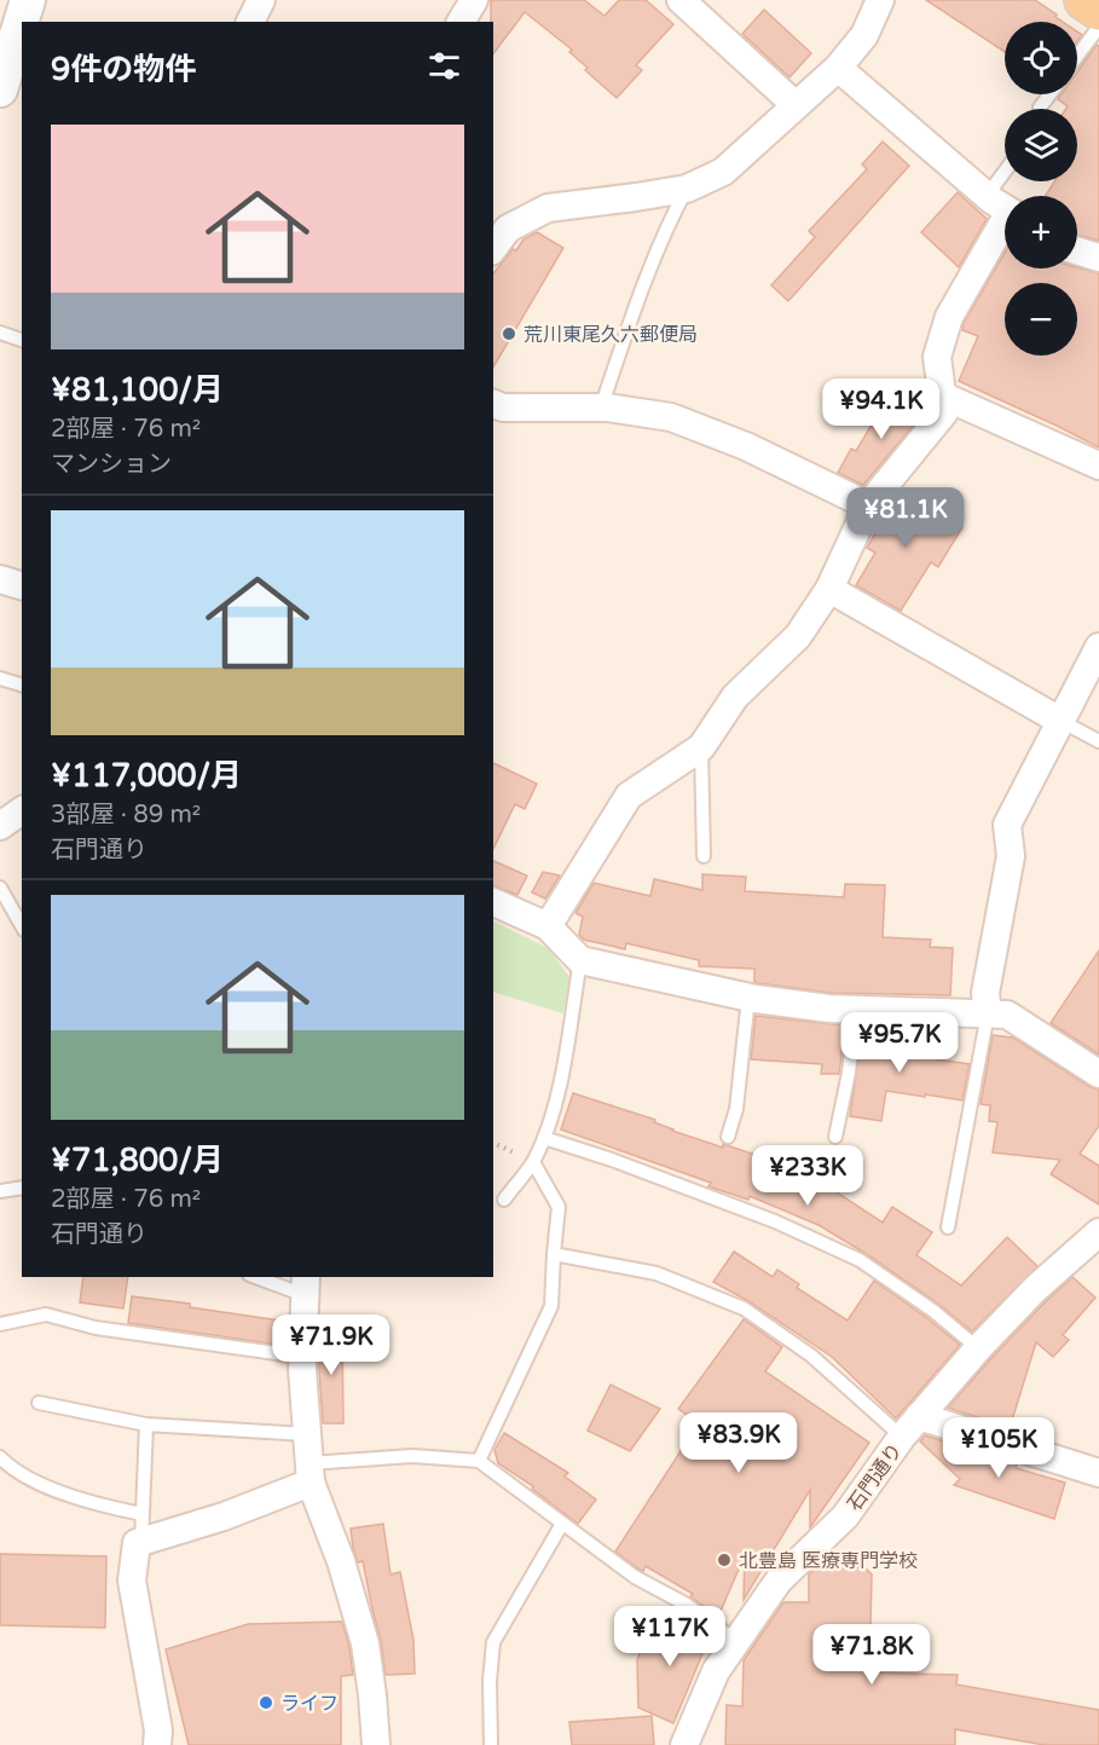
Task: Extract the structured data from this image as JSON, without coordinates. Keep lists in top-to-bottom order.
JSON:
{
  "streets": {
    "street": ["石門通り"]
  },
  "places": ["荒川東尾久六郵便局", "北豊島 医療専門学校", "ライフ"],
  "page": {
    "map_buttons": ["+", "−"],
    "heading": "9件の物件",
    "list": [
      {
        "name": "¥81,100/月",
        "note": "2部屋 · 76 m² · マンション"
      },
      {
        "name": "¥117,000/月",
        "note": "3部屋 · 89 m² · 石門通り"
      },
      {
        "name": "¥71,800/月",
        "note": "2部屋 · 76 m² · 石門通り"
      }
    ],
    "price": [
      "¥94.1K",
      "¥81.1K",
      "¥95.7K",
      "¥233K",
      "¥71.9K",
      "¥83.9K",
      "¥105K",
      "¥117K",
      "¥71.8K"
    ]
  }
}
